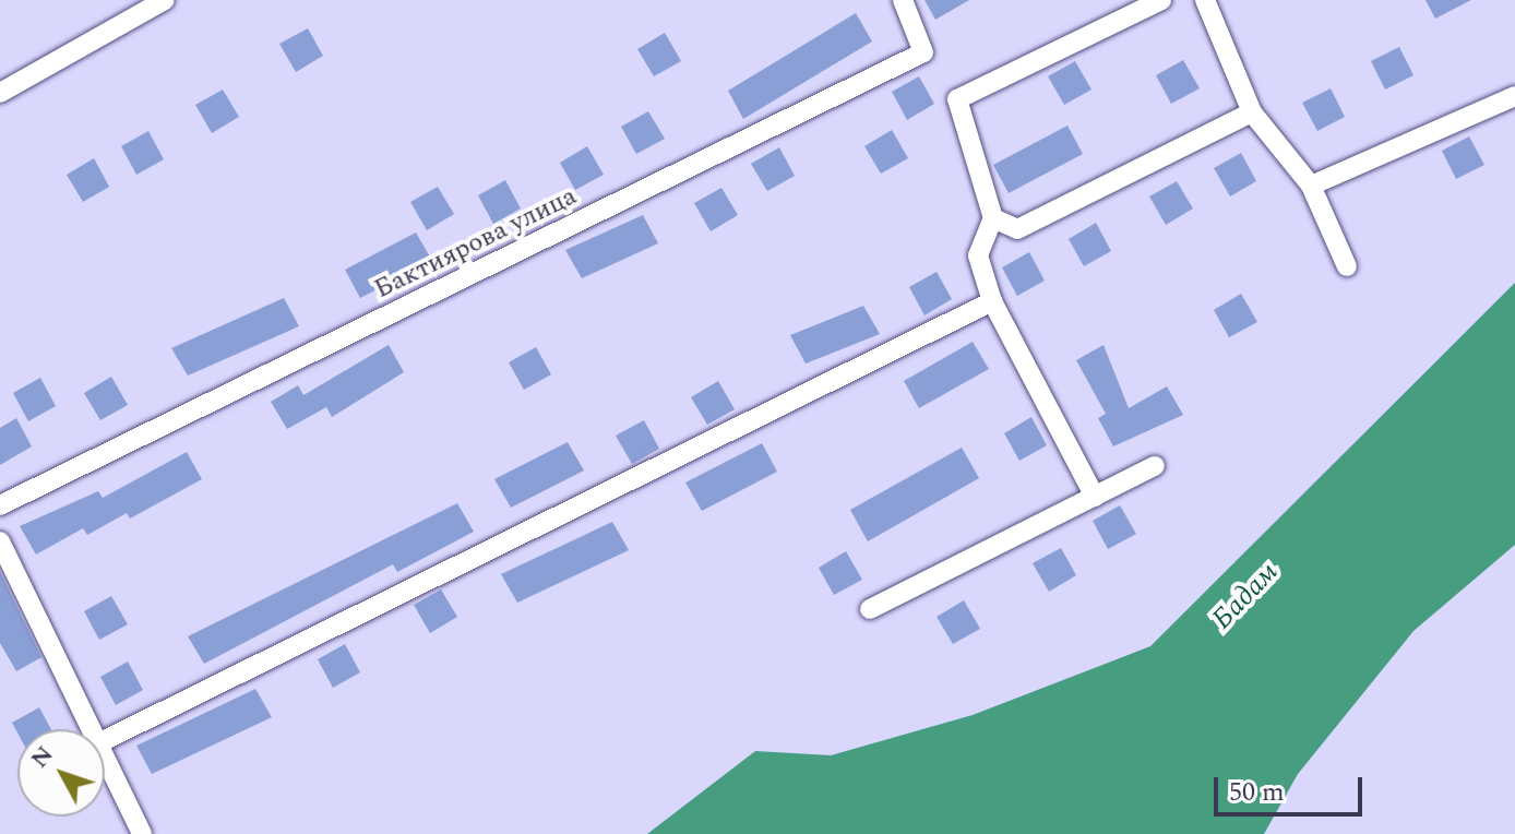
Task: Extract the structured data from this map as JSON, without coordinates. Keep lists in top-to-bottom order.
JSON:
{
  "streets": {
    "street": ["Бактиярова улица"]
  },
  "water": ["Бадам"],
  "scale_bar": "50 m",
  "north": "top left"
}
